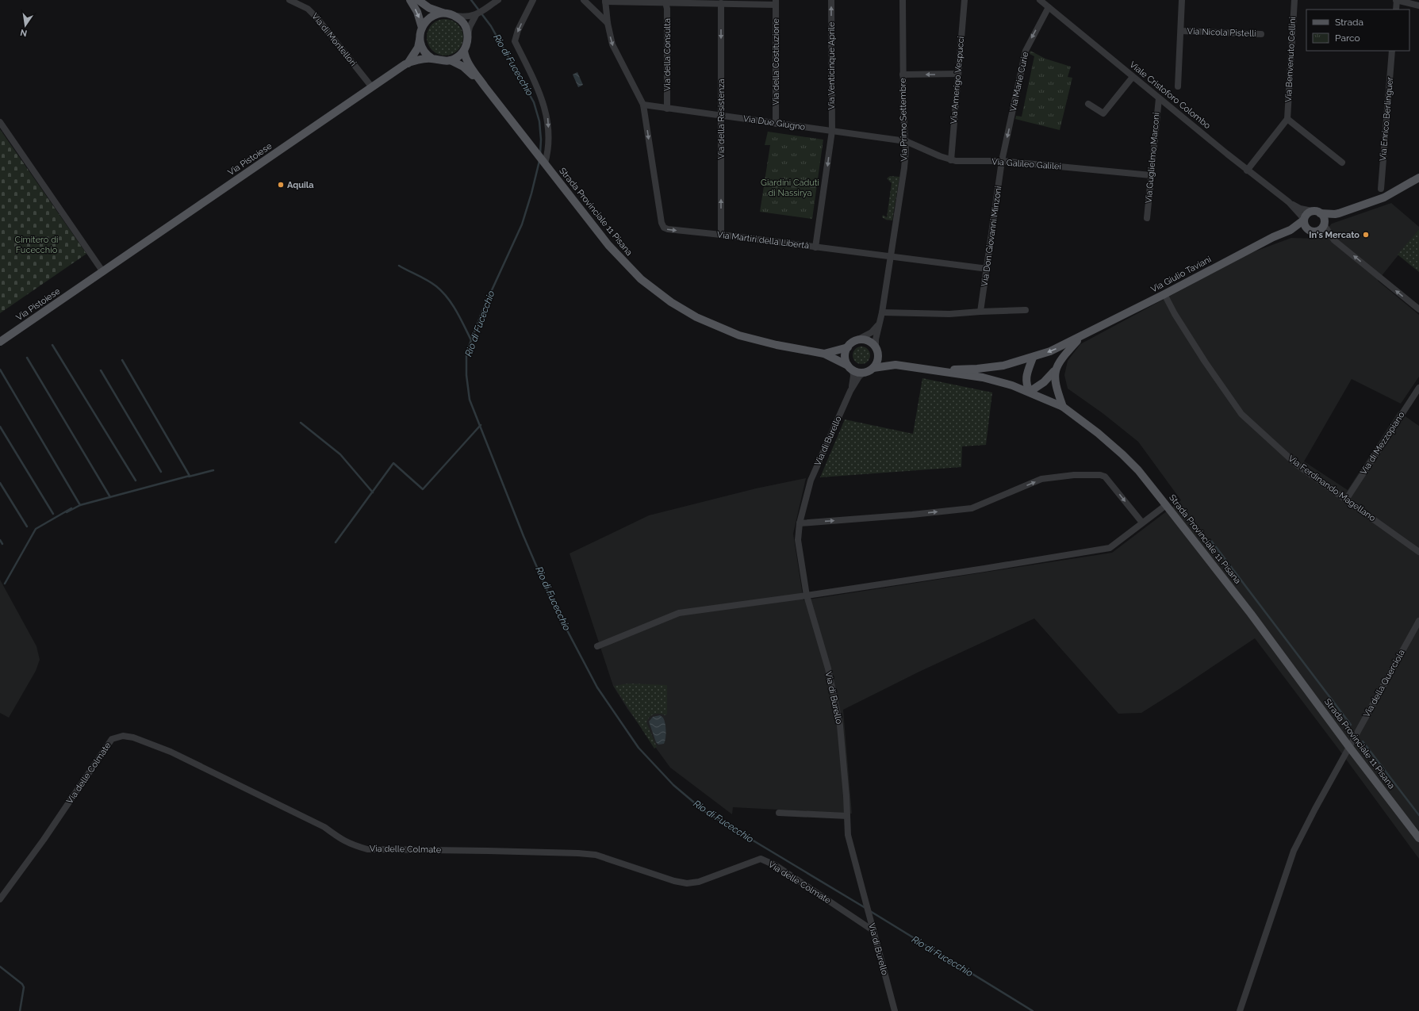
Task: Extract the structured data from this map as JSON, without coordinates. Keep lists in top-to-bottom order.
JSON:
{
  "streets": {
    "main road": [
      "Viale Cristoforo Colombo",
      "Via Pistoiese",
      "Strada Provinciale 11 Pisana",
      "Via Giulio Taviani"
    ],
    "street": [
      "Via Nicola Pistelli",
      "Via di Montellori",
      "Via della Consulta",
      "Via Benvenuto Cellini",
      "Via della Costituzione",
      "Via Venticinque Aprile",
      "Via Amerigo Vespucci",
      "Via Marie Curie",
      "Via della Resistenza",
      "Via Enrico Berlinguer",
      "Via Primo Settembre",
      "Via Due Giugno",
      "Via Guglielmo Marconi",
      "Via Galileo Galilei",
      "Via Don Giovanni Minzoni",
      "Via Martiri della Libertà",
      "Via di Burello",
      "Via di Mezzopiano",
      "Via Ferdinando Magellano",
      "Via della Querciola",
      "Via delle Colmate"
    ]
  },
  "crossings": [
    ["Via di Montellori", "Via Pistoiese"],
    ["Via della Consulta", "Via Due Giugno"],
    ["Via della Costituzione", "Via Due Giugno"],
    ["Via Venticinque Aprile", "Via Due Giugno"],
    ["Via Venticinque Aprile", "Via Martiri della Libertà"],
    ["Via Amerigo Vespucci", "Via Galileo Galilei"],
    ["Via Marie Curie", "Viale Cristoforo Colombo"],
    ["Via Marie Curie", "Via Galileo Galilei"],
    ["Via Marie Curie", "Via Don Giovanni Minzoni"],
    ["Viale Cristoforo Colombo", "Via Guglielmo Marconi"],
    ["Viale Cristoforo Colombo", "Via Giulio Taviani"],
    ["Via della Resistenza", "Via Due Giugno"],
    ["Via della Resistenza", "Via Martiri della Libertà"],
    ["Via Primo Settembre", "Via Due Giugno"],
    ["Via Primo Settembre", "Via Galileo Galilei"],
    ["Via Primo Settembre", "Via Martiri della Libertà"],
    ["Via Due Giugno", "Via Galileo Galilei"],
    ["Via Due Giugno", "Via Martiri della Libertà"],
    ["Via Guglielmo Marconi", "Via Galileo Galilei"],
    ["Via Pistoiese", "Strada Provinciale 11 Pisana"],
    ["Via Galileo Galilei", "Via Don Giovanni Minzoni"],
    ["Strada Provinciale 11 Pisana", "Via Giulio Taviani"],
    ["Strada Provinciale 11 Pisana", "Via di Burello"],
    ["Strada Provinciale 11 Pisana", "Via della Querciola"],
    ["Via Don Giovanni Minzoni", "Via Martiri della Libertà"],
    ["Via Giulio Taviani", "Via Ferdinando Magellano"],
    ["Via di Burello", "Via delle Colmate"],
    ["Via di Mezzopiano", "Via Ferdinando Magellano"]
  ],
  "one_way": ["Via Marie Curie"],
  "water": ["Rio di Fucecchio"],
  "parks": ["Giardini Caduti di Nassirya", "Cimitero di Fucecchio"],
  "places": ["Aquila", "In's Mercato"],
  "legend": ["Strada", "Parco"],
  "north": "bottom"
}
